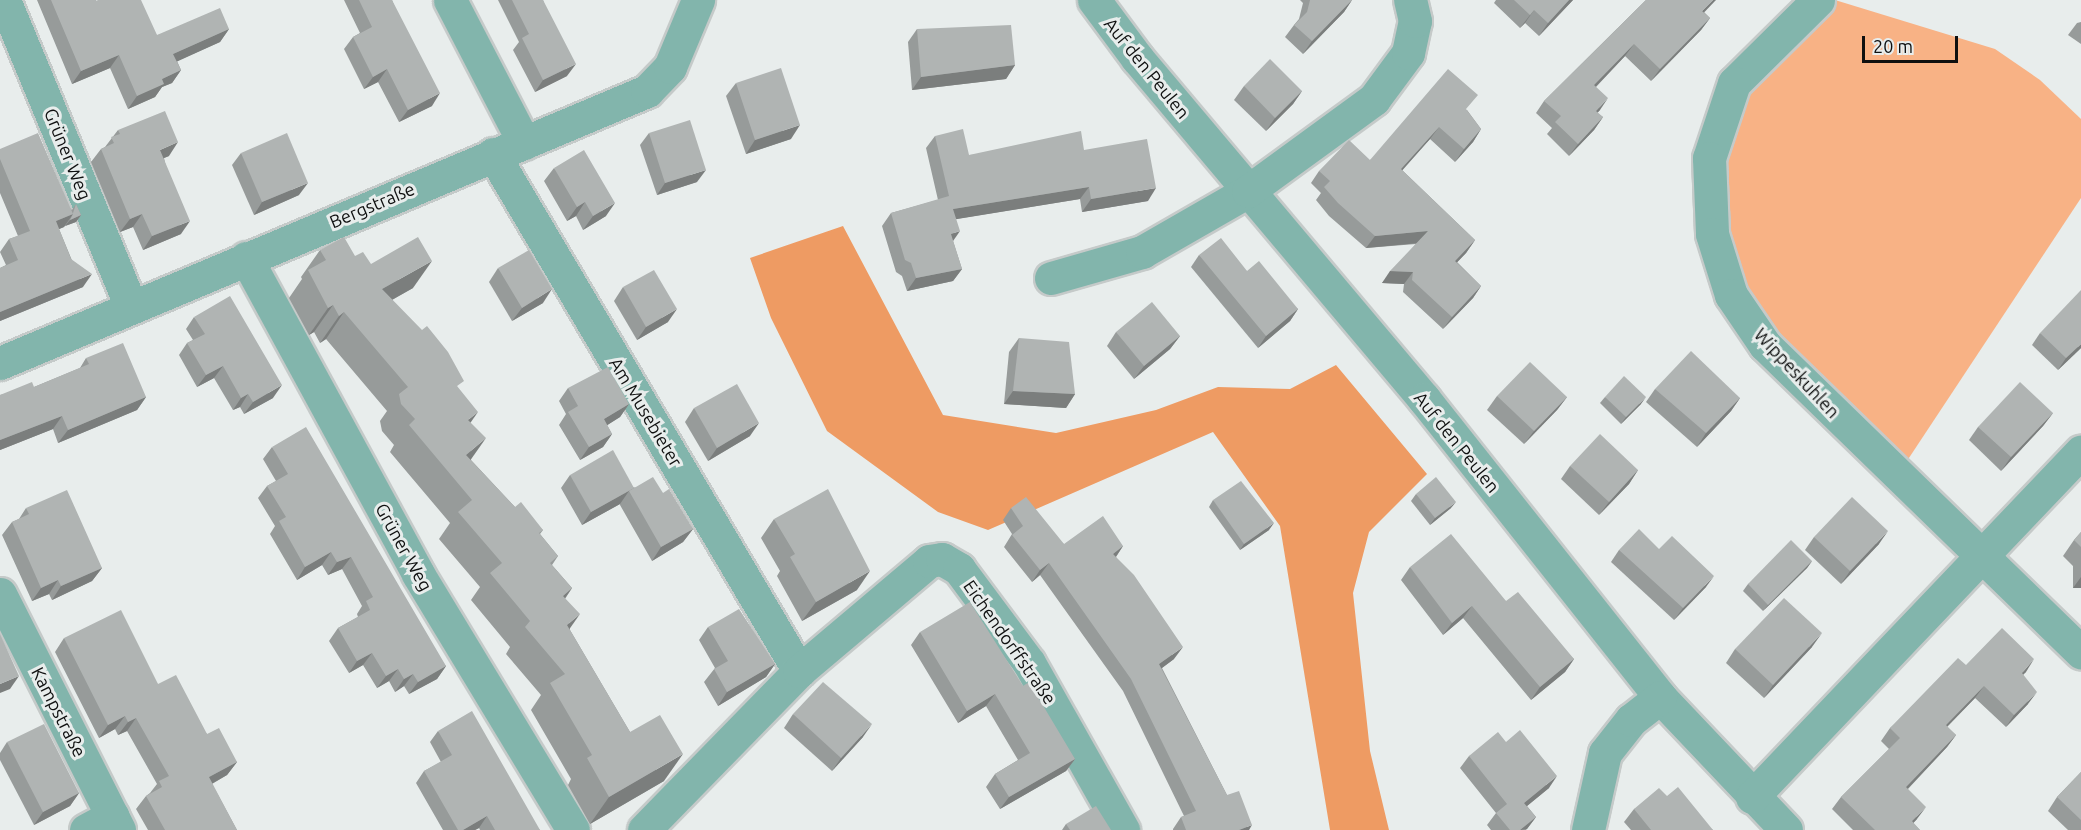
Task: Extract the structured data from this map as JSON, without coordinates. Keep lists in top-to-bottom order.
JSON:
{
  "streets": {
    "street": [
      "Auf den Peulen",
      "Grüner Weg",
      "Bergstraße",
      "Wippeskuhlen",
      "Am Musebieter",
      "Eichendorffstraße",
      "Kampstraße"
    ]
  },
  "crossings": [
    ["Grüner Weg", "Bergstraße"],
    ["Bergstraße", "Am Musebieter"],
    ["Am Musebieter", "Eichendorffstraße"]
  ],
  "scale_bar": "20 m"
}
